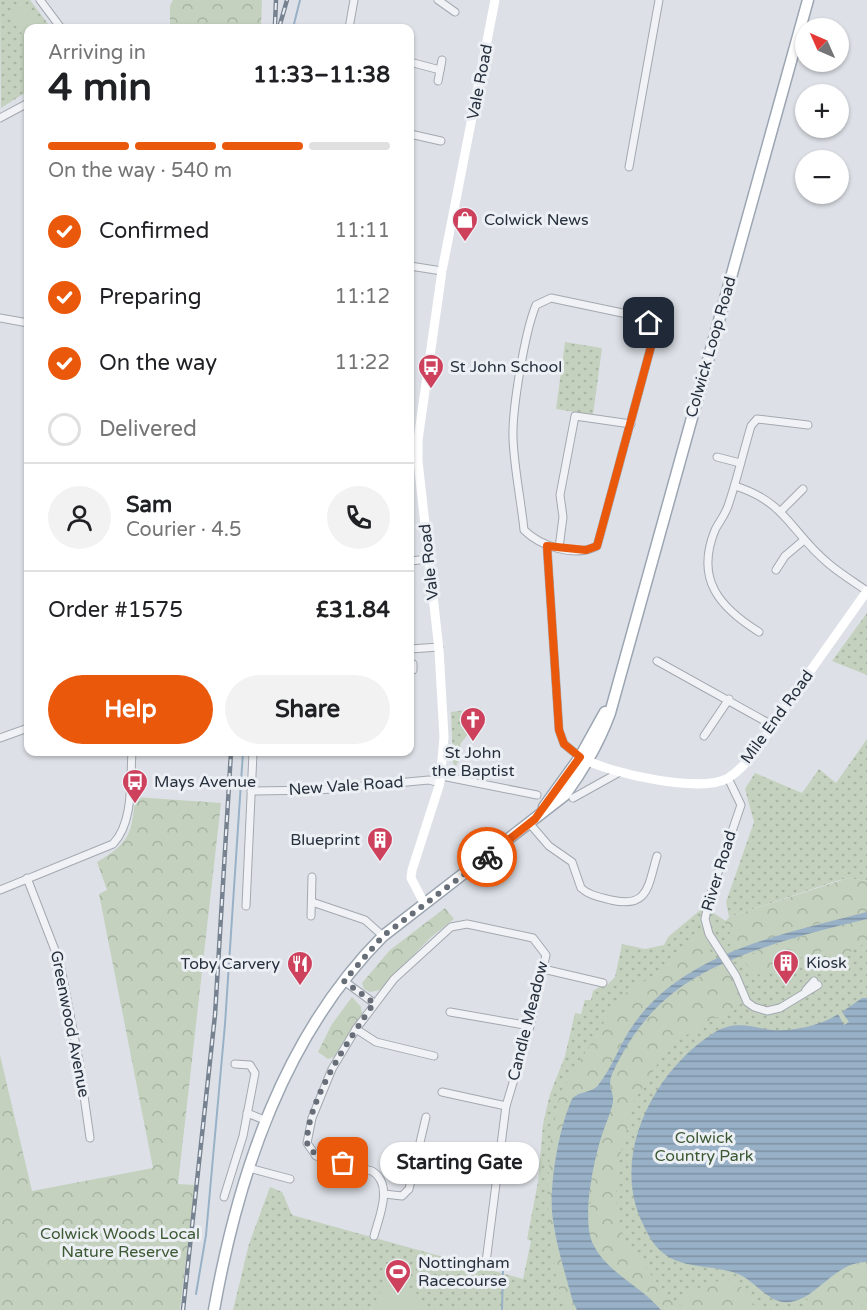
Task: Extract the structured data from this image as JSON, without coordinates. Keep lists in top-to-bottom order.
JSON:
{
  "streets": {
    "main road": ["Colwick Loop Road"],
    "street": [
      "Vale Road",
      "Mile End Road",
      "New Vale Road",
      "River Road",
      "Candle Meadow",
      "Greenwood Avenue"
    ]
  },
  "crossings": [
    ["Vale Road", "New Vale Road"],
    ["Colwick Loop Road", "Mile End Road"],
    ["Mile End Road", "River Road"]
  ],
  "parks": ["Colwick Country Park", "Colwick Woods Local Nature Reserve"],
  "places": {
    "shop": ["Colwick News"],
    "bus stop": ["St John School", "Mays Avenue"],
    "church": ["St John the Baptist"],
    "building": ["Blueprint", "Kiosk"],
    "restaurant": ["Toby Carvery"],
    "other": ["Starting Gate"],
    "sports": ["Nottingham Racecourse"]
  },
  "north": "top left",
  "page": {
    "map_buttons": ["+", "−"],
    "heading": ["4 min", "Arriving in", "11:33–11:38"],
    "panel": [
      "Sam",
      "Courier · 4.5",
      "Order #1575",
      "£31.84"
    ],
    "bar": "On the way · 540 m",
    "list": [
      ["Confirmed", "11:11"],
      ["Preparing", "11:12"],
      ["On the way", "11:22"],
      "Delivered"
    ],
    "buttons": ["Help", "Share"],
    "bubble": "Starting Gate"
  }
}
